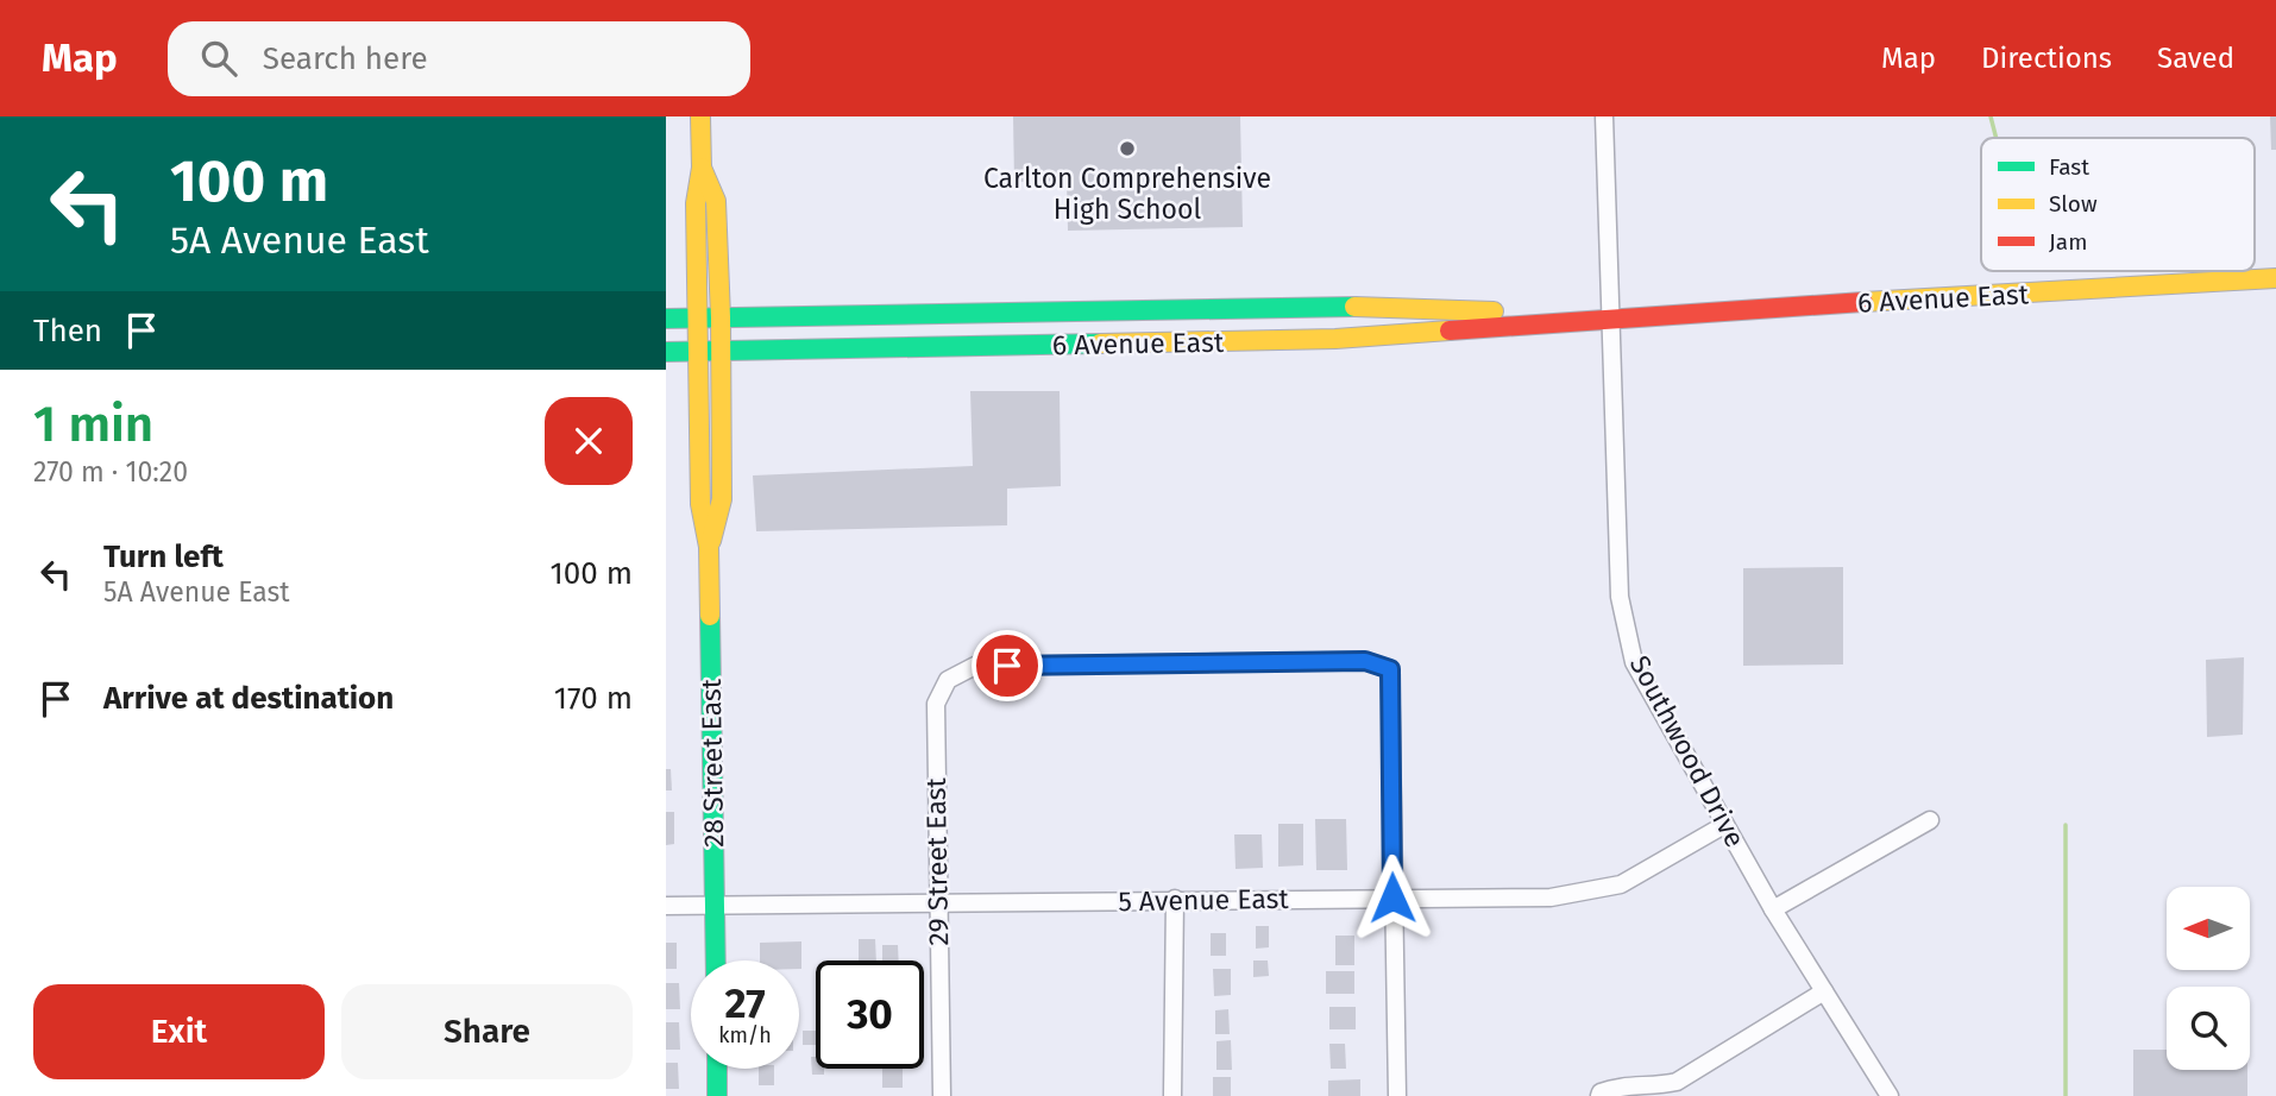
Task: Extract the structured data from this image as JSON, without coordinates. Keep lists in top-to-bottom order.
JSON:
{
  "streets": {
    "main road": ["6 Avenue East", "28 Street East"],
    "street": ["Southwood Drive", "29 Street East", "5 Avenue East"]
  },
  "crossings": [
    ["6 Avenue East", "Southwood Drive"],
    ["6 Avenue East", "28 Street East"],
    ["Southwood Drive", "5 Avenue East"],
    ["28 Street East", "5 Avenue East"],
    ["29 Street East", "5 Avenue East"]
  ],
  "places": ["Carlton Comprehensive High School"],
  "legend": ["Fast", "Slow", "Jam"],
  "north": "left",
  "page": {
    "header": "Map",
    "search": "Search here",
    "nav": ["Map", "Directions", "Saved"],
    "turn": ["100 m", "5A Avenue East"],
    "then": "Then",
    "heading": ["1 min", "270 m · 10:20"],
    "list": [
      {
        "name": "Turn left",
        "note": "5A Avenue East",
        "value": "100 m"
      },
      {
        "name": "Arrive at destination",
        "value": "170 m"
      }
    ],
    "speed": "27 km/h",
    "limit": "30",
    "buttons": ["Exit", "Share"]
  }
}
